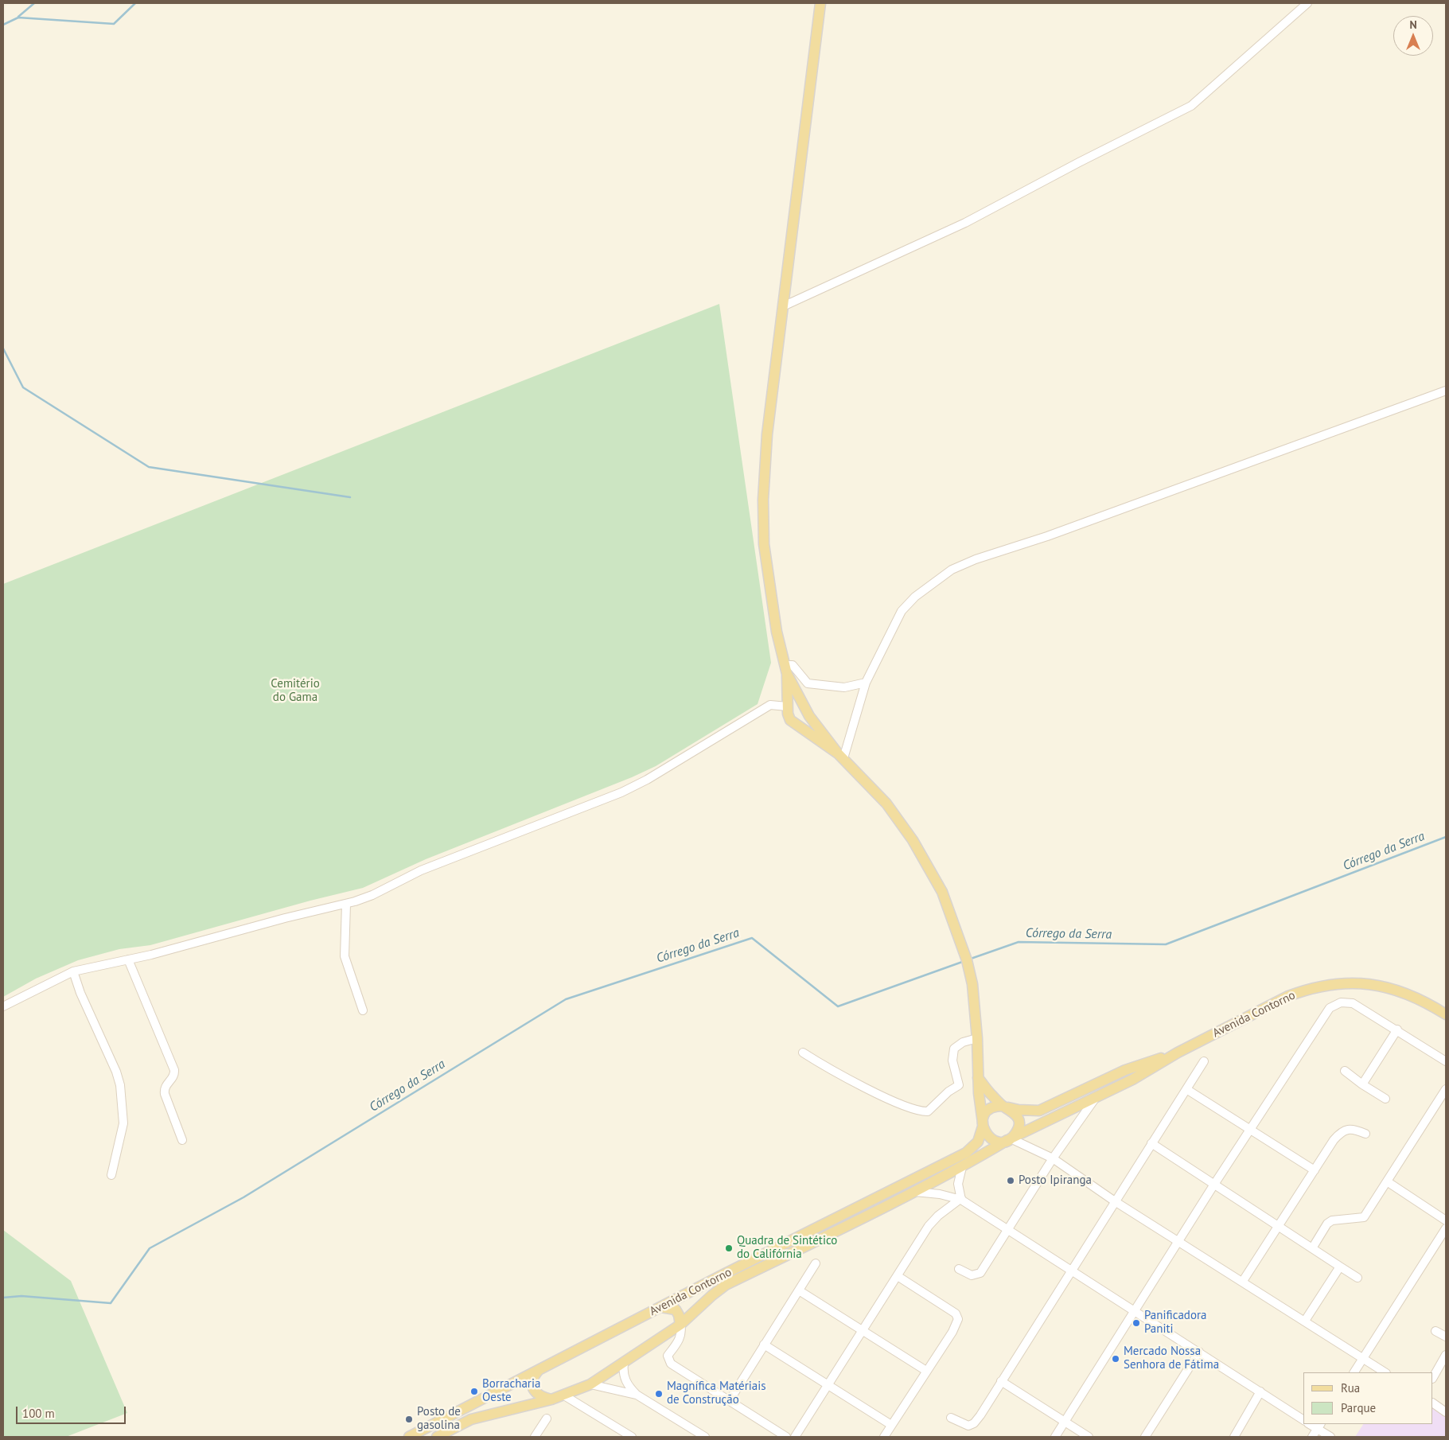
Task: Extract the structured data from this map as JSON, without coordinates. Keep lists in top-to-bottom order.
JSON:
{
  "streets": {
    "main road": ["Avenida Contorno"]
  },
  "water": ["Córrego da Serra"],
  "parks": ["Cemitério do Gama"],
  "places": [
    "Posto Ipiranga",
    "Quadra de Sintético do Califórnia",
    "Panificadora Paniti",
    "Mercado Nossa Senhora de Fátima",
    "Borracharia Oeste",
    "Magnífica Matériais de Construção",
    "Posto de gasolina"
  ],
  "legend": ["Rua", "Parque"],
  "scale_bar": "100 m",
  "north": "top"
}
